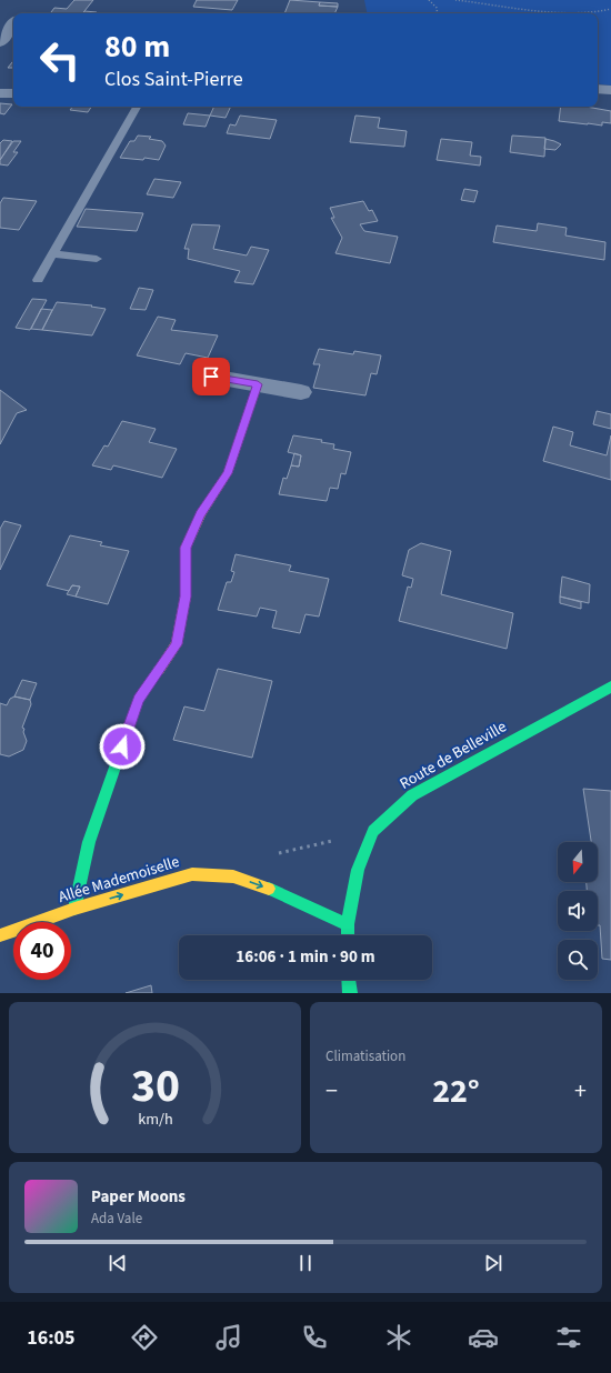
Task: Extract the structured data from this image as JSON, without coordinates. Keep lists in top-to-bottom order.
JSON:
{
  "streets": {
    "street": ["Route de Belleville", "Allée Mademoiselle"]
  },
  "crossings": [
    ["Route de Belleville", "Allée Mademoiselle"]
  ],
  "one_way": ["Allée Mademoiselle"],
  "north": "bottom",
  "page": {
    "turn": ["80 m", "Clos Saint-Pierre"],
    "limit": "40",
    "trip": "16:06 · 1 min · 90 m",
    "tile": "Climatisation",
    "heat": ["−", "22°", "+"],
    "song": ["Paper Moons", "Ada Vale"],
    "tabs": "16:05",
    "gauge": ["30", "km/h"]
  }
}
